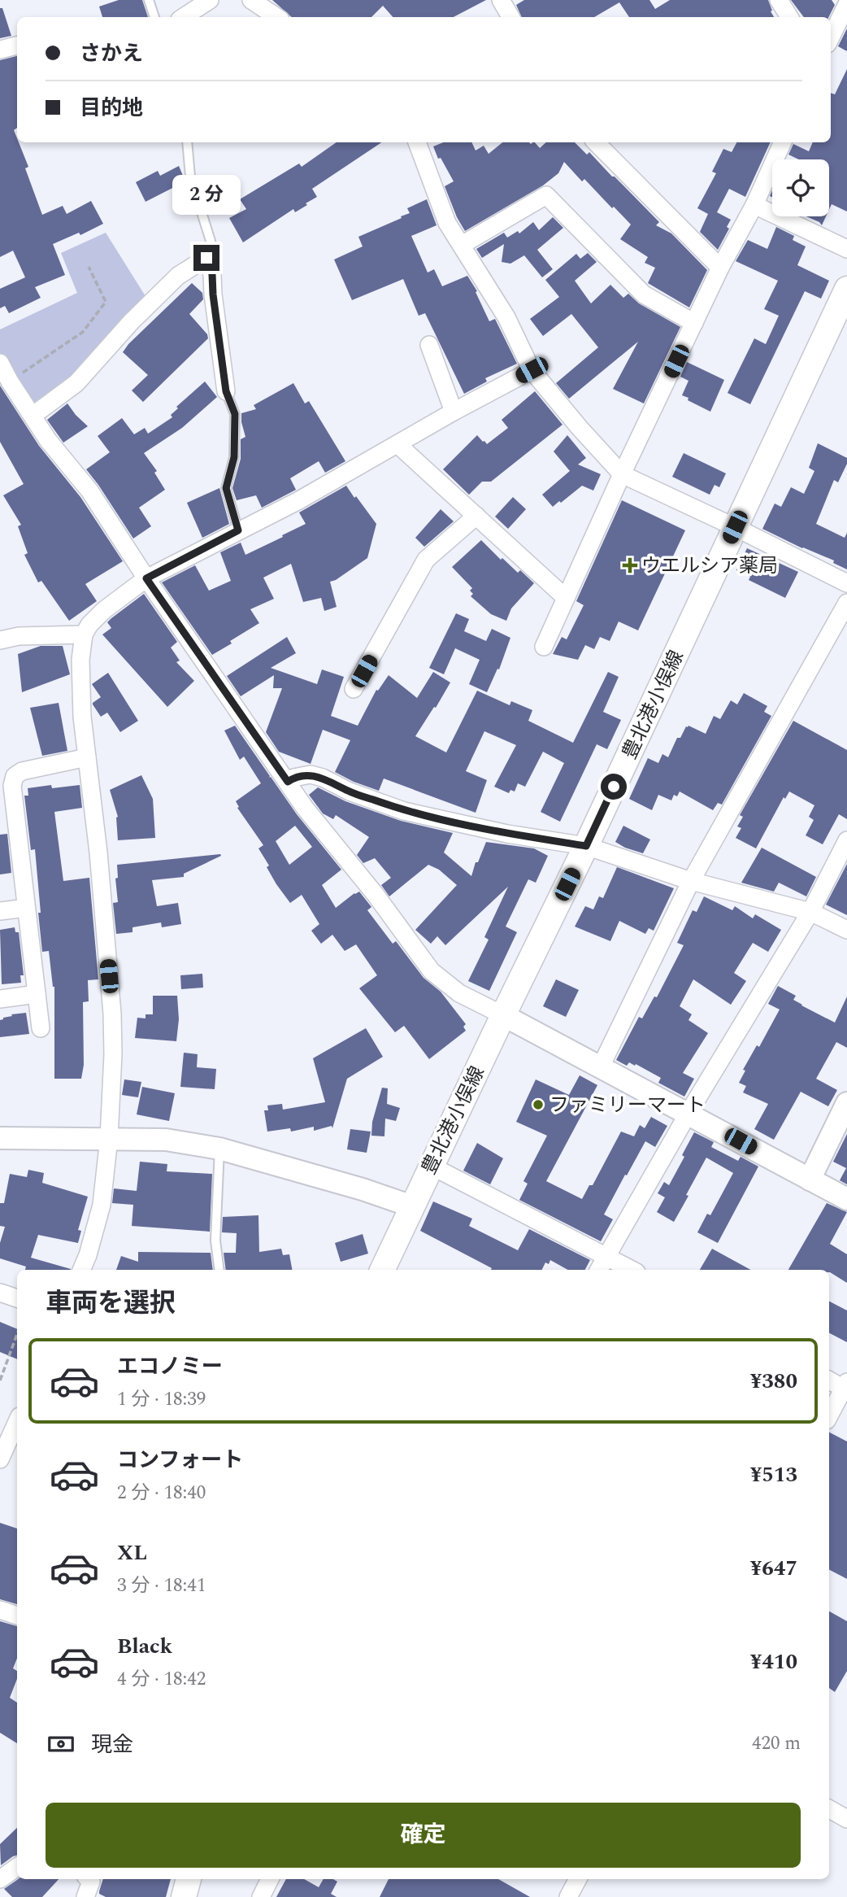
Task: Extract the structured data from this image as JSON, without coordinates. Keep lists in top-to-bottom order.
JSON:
{
  "streets": {
    "main road": ["豊北港小俣線"]
  },
  "places": {
    "health": ["ウエルシア薬局"],
    "other": ["ファミリーマート"]
  },
  "page": {
    "banner": ["さかえ", "目的地"],
    "bubble": "2 分",
    "heading": "車両を選択",
    "list": [
      {
        "name": "エコノミー",
        "note": "1 分 · 18:39",
        "value": "¥380"
      },
      {
        "name": "コンフォート",
        "note": "2 分 · 18:40",
        "value": "¥513"
      },
      {
        "name": "XL",
        "note": "3 分 · 18:41",
        "value": "¥647"
      },
      {
        "name": "Black",
        "note": "4 分 · 18:42",
        "value": "¥410"
      }
    ],
    "pay": ["現金", "420 m"],
    "buttons": "確定"
  }
}
